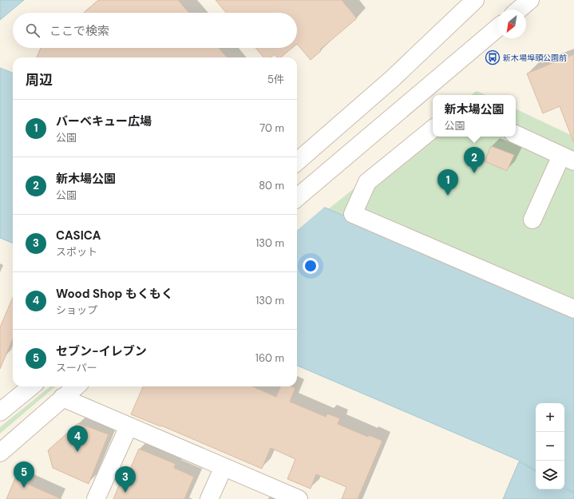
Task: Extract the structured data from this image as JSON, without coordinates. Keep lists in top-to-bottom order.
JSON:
{
  "places": {
    "bus stop": ["新木場埠頭公園前"]
  },
  "north": "bottom left",
  "page": {
    "search": "ここで検索",
    "heading": ["周辺", "5件"],
    "popup": ["新木場公園", "公園"],
    "list": [
      {
        "mark": "1",
        "name": "バーベキュー広場",
        "note": "公園",
        "value": "70 m"
      },
      {
        "mark": "2",
        "name": "新木場公園",
        "note": "公園",
        "value": "80 m"
      },
      {
        "mark": "3",
        "name": "CASICA",
        "note": "スポット",
        "value": "130 m"
      },
      {
        "mark": "4",
        "name": "Wood Shop もくもく",
        "note": "ショップ",
        "value": "130 m"
      },
      {
        "mark": "5",
        "name": "セブン-イレブン",
        "note": "スーパー",
        "value": "160 m"
      }
    ],
    "pins": [
      "2",
      "1",
      "4",
      "5",
      "3"
    ],
    "map_buttons": ["+", "−"]
  }
}
